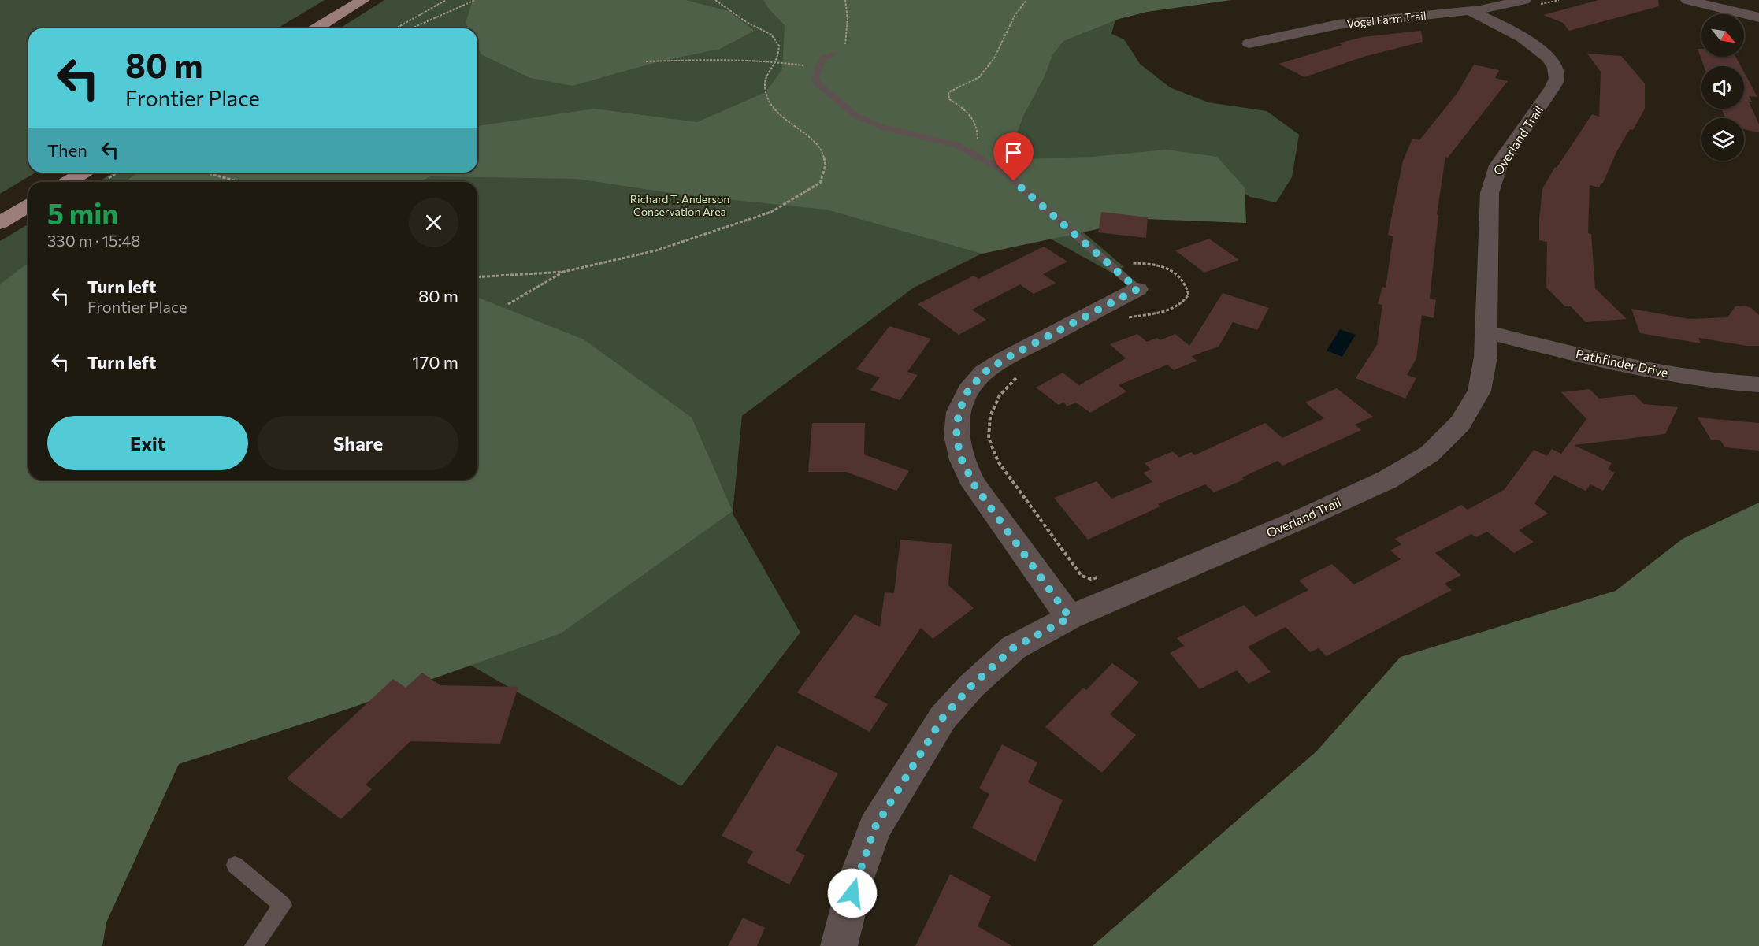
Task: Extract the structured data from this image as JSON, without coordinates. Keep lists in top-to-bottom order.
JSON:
{
  "streets": {
    "street": ["Vogel Farm Trail", "Overland Trail", "Pathfinder Drive"]
  },
  "crossings": [
    ["Vogel Farm Trail", "Overland Trail"],
    ["Overland Trail", "Pathfinder Drive"]
  ],
  "parks": ["Richard T. Anderson Conservation Area"],
  "north": "bottom right",
  "page": {
    "turn": ["80 m", "Frontier Place"],
    "then": "Then",
    "heading": ["5 min", "330 m · 15:48"],
    "list": [
      {
        "name": "Turn left",
        "note": "Frontier Place",
        "value": "80 m"
      },
      {
        "name": "Turn left",
        "value": "170 m"
      }
    ],
    "buttons": ["Exit", "Share"]
  }
}
